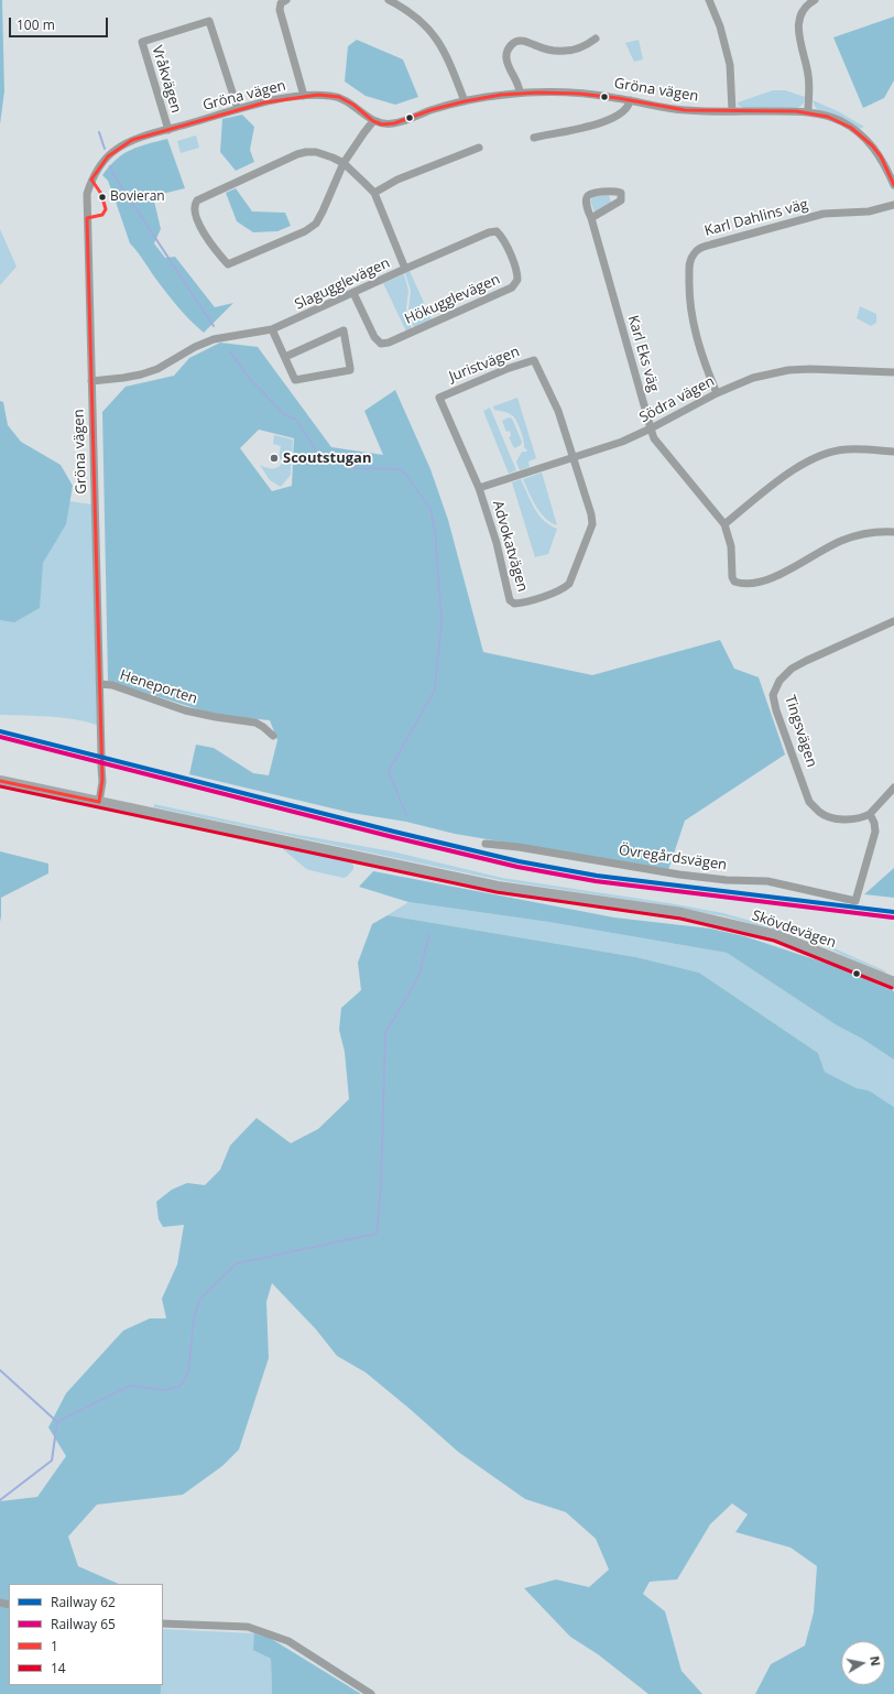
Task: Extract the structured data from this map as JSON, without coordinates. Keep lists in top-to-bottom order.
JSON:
{
  "streets": {
    "main road": ["Skövdevägen"],
    "street": [
      "Vråkvägen",
      "Gröna vägen",
      "Karl Dahlins väg",
      "Slagugglevägen",
      "Hökugglevägen",
      "Karl Eks väg",
      "Juristvägen",
      "Södra vägen",
      "Advokatvägen",
      "Heneporten",
      "Tingsvägen",
      "Övregårdsvägen"
    ]
  },
  "crossings": [
    ["Vråkvägen", "Gröna vägen"],
    ["Gröna vägen", "Slagugglevägen"],
    ["Gröna vägen", "Heneporten"],
    ["Karl Dahlins väg", "Södra vägen"],
    ["Slagugglevägen", "Hökugglevägen"],
    ["Karl Eks väg", "Södra vägen"],
    ["Juristvägen", "Södra vägen"],
    ["Juristvägen", "Advokatvägen"],
    ["Södra vägen", "Advokatvägen"],
    ["Tingsvägen", "Övregårdsvägen"]
  ],
  "places": ["Bovieran", "Scoutstugan"],
  "lines": [
    "transit line 1",
    "rail line 62",
    "rail line 65",
    "transit line 14"
  ],
  "legend": [
    "Railway 62",
    "Railway 65",
    "1",
    "14"
  ],
  "scale_bar": "100 m",
  "north": "right"
}
